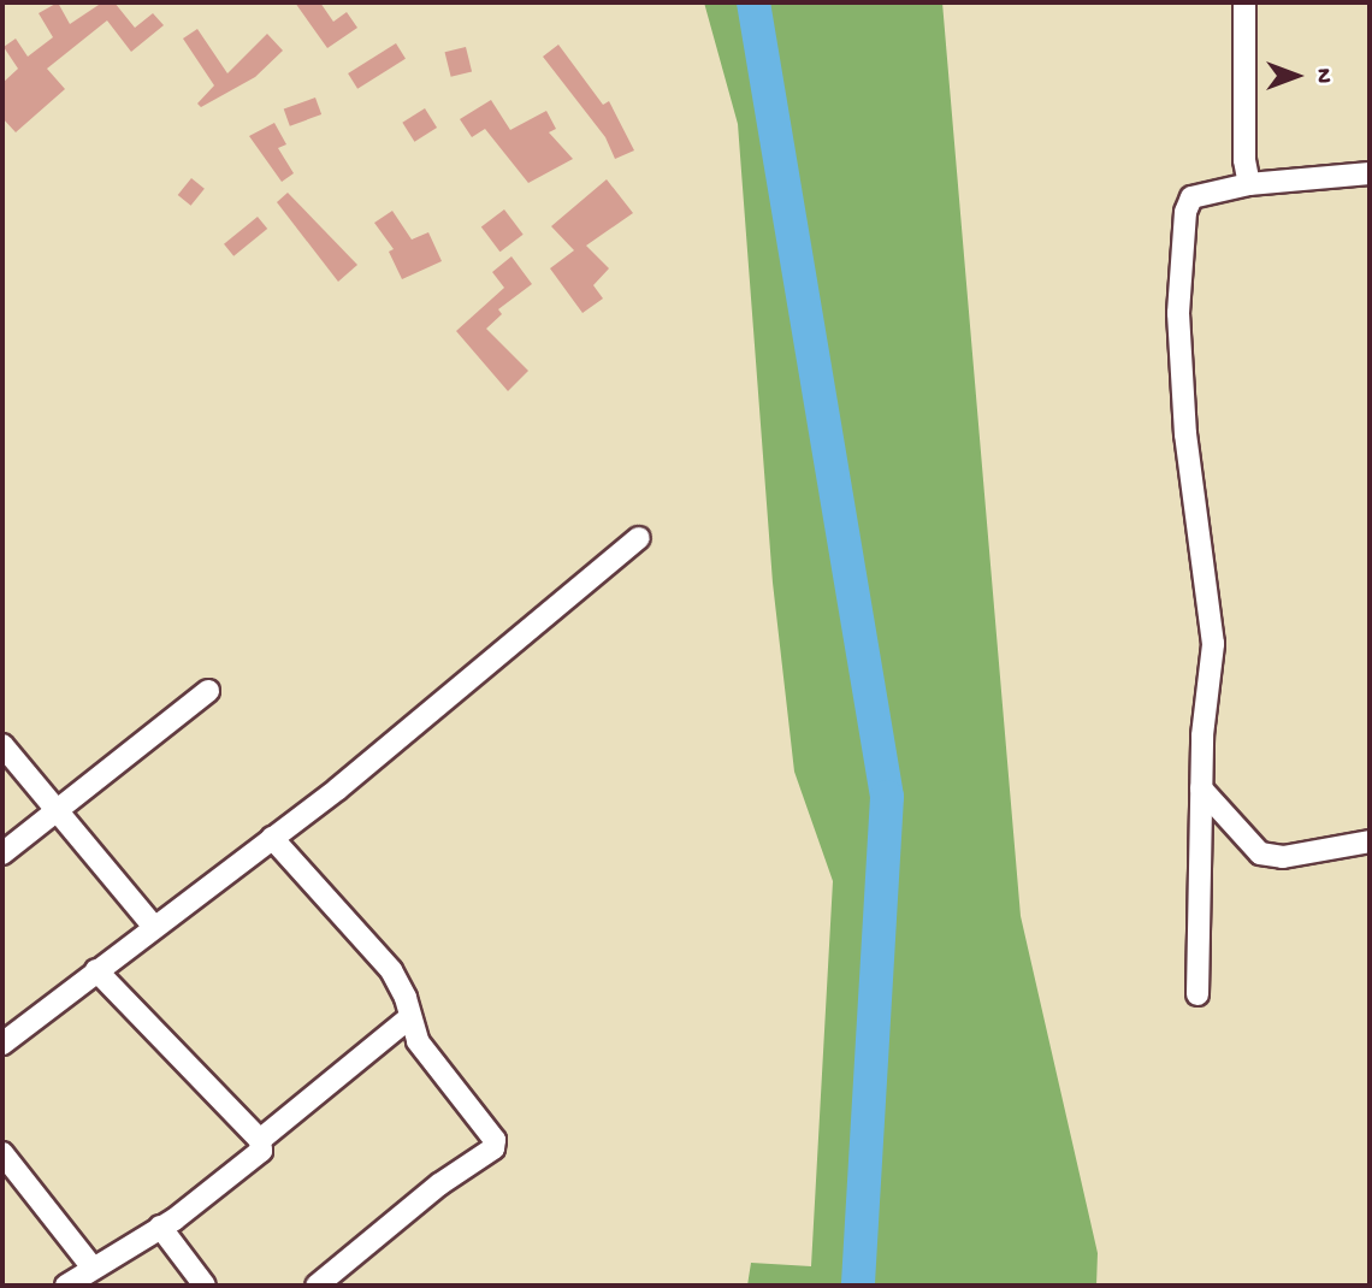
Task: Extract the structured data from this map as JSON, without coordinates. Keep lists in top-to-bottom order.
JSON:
{
  "north": "right"
}
